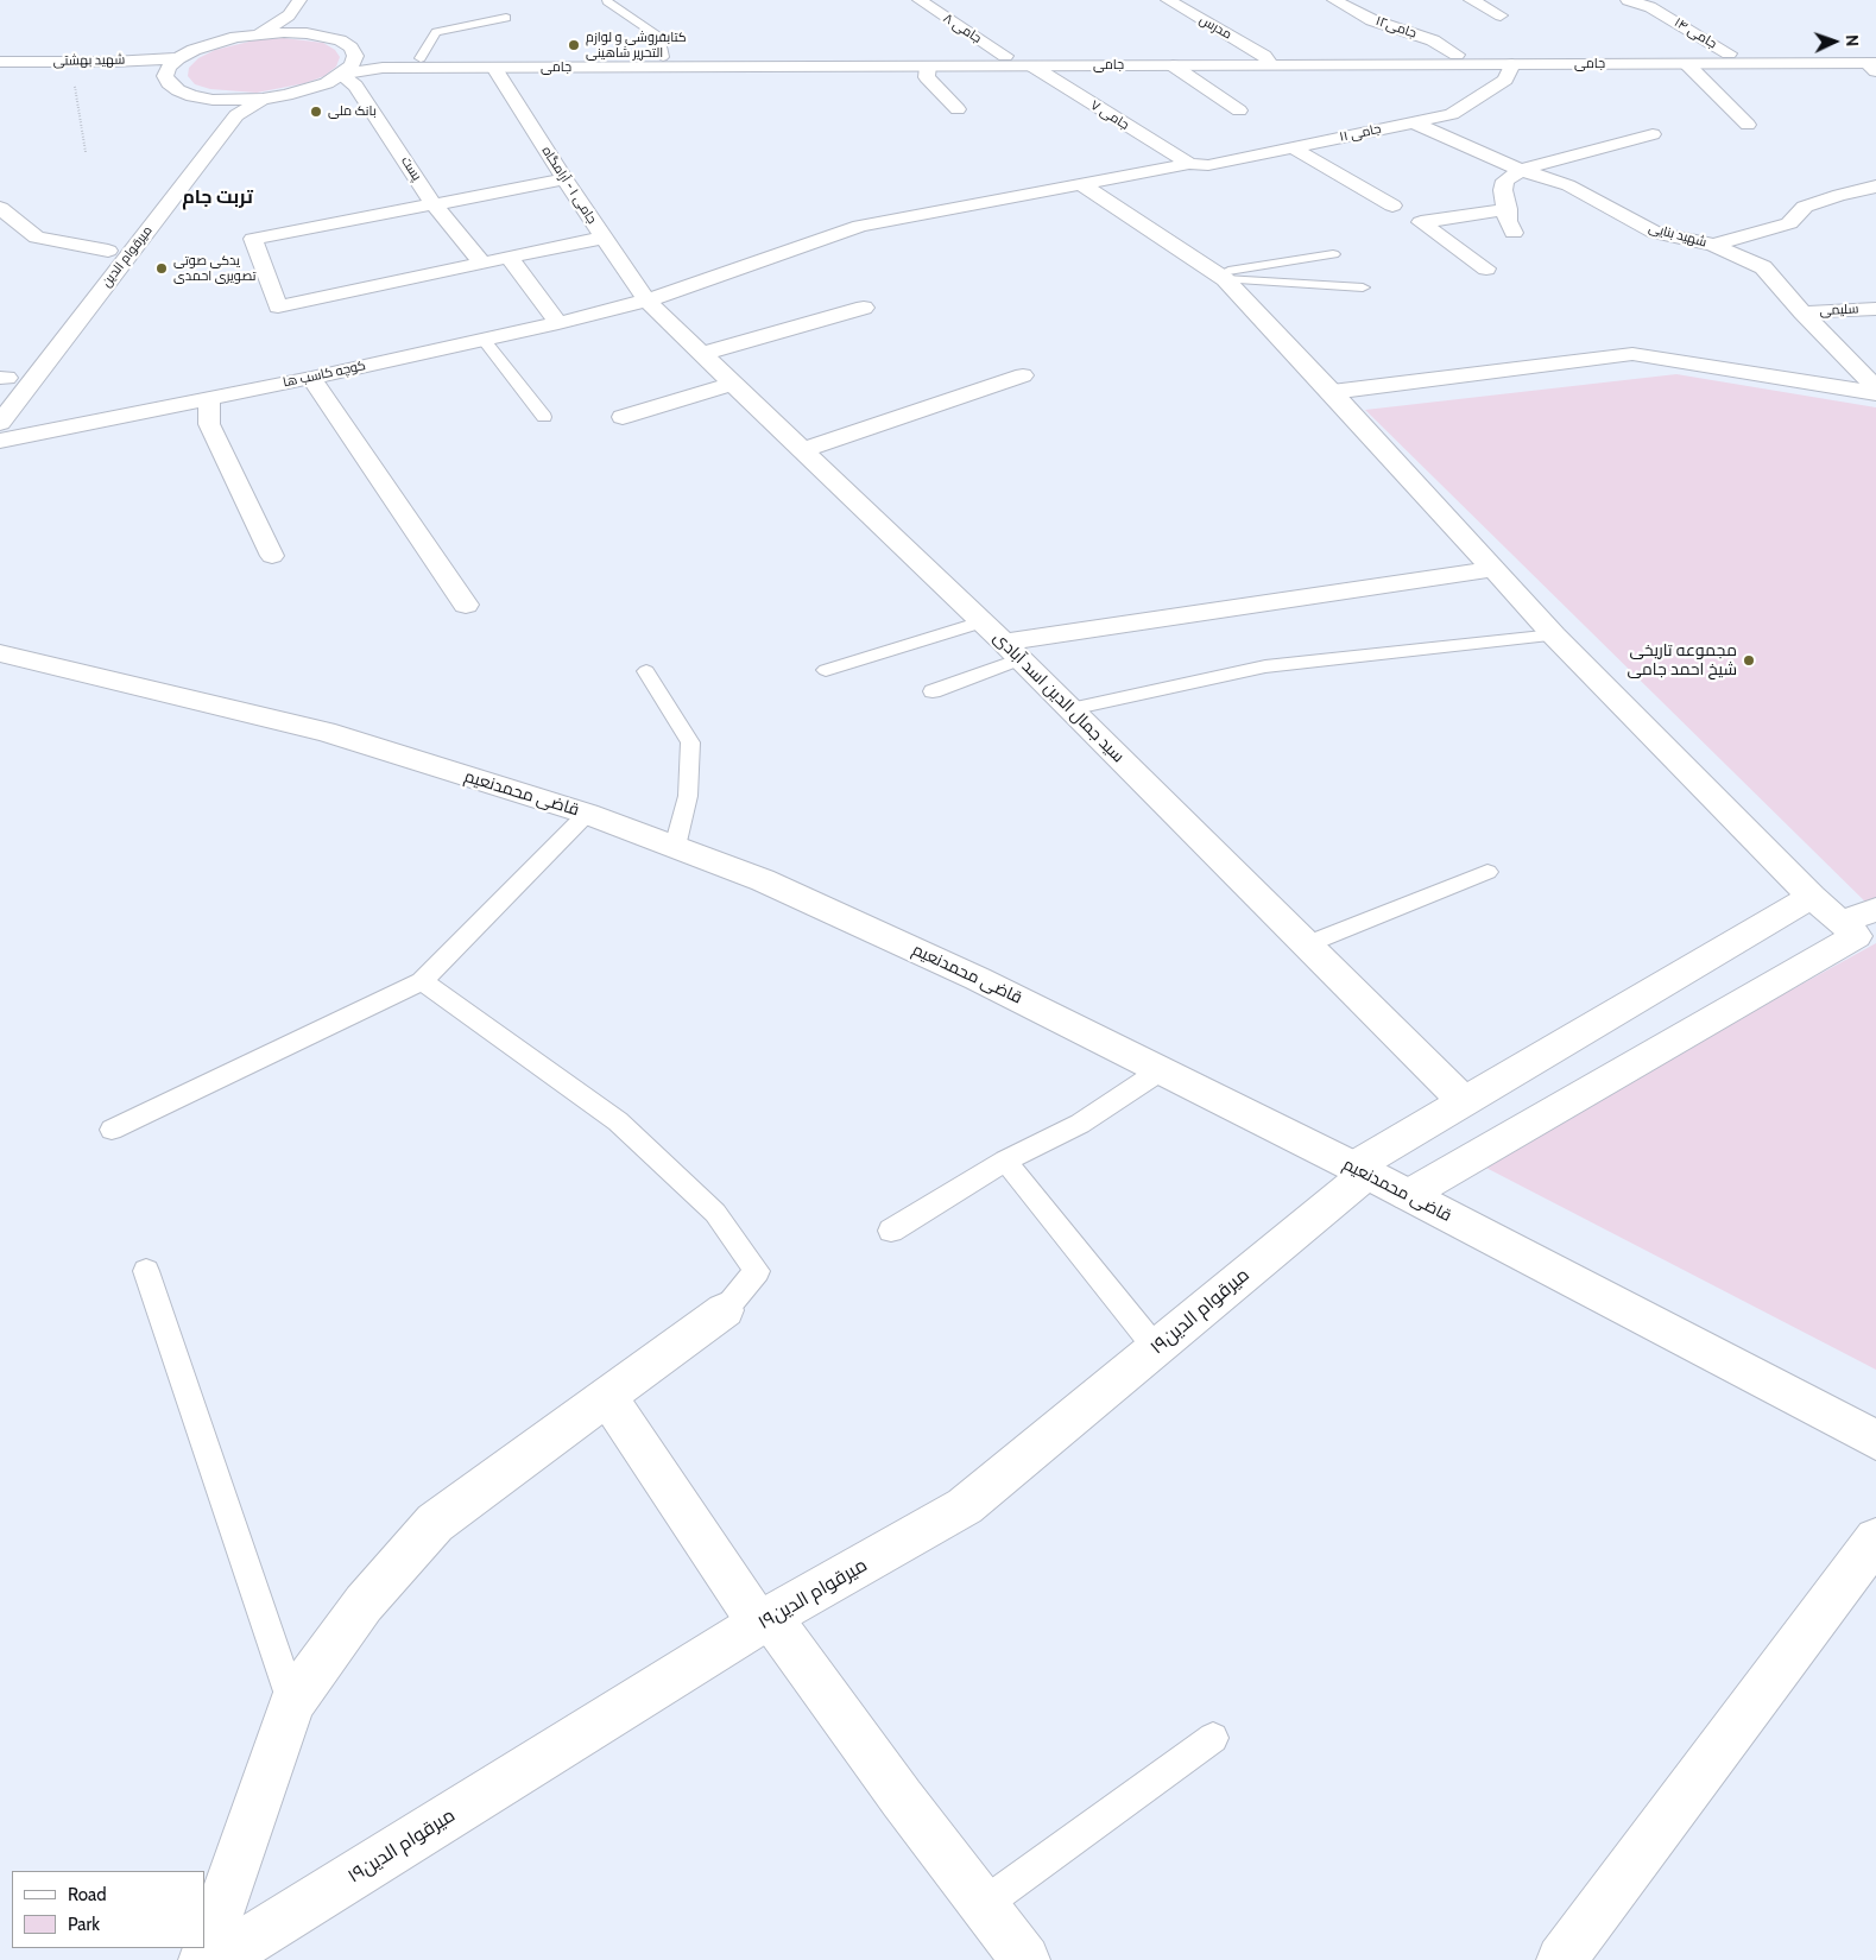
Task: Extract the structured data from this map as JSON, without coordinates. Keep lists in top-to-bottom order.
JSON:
{
  "streets": {
    "street": [
      "مدرس",
      "جامی۱۲",
      "جامی ۸",
      "جامی ۱۴",
      "شهید بهشتی",
      "جامی",
      "جامی ۷",
      "جامی ۱۱",
      "پست",
      "جامی ۱ - آرامگاه",
      "شهید بنایی",
      "میرقوام الدین",
      "سلیمی",
      "کوچه کاسب ها",
      "سید جمال الدین اسد آبادی",
      "قاضی محمدنعیم",
      "میرقوام الدین۱۹"
    ]
  },
  "crossings": [
    ["مدرس", "جامی"],
    ["جامی۱۲", "جامی"],
    ["جامی ۸", "جامی"],
    ["جامی ۱۴", "جامی"],
    ["جامی", "جامی ۷"],
    ["جامی", "جامی ۱۱"],
    ["جامی", "پست"],
    ["جامی", "جامی ۱ - آرامگاه"],
    ["جامی", "میرقوام الدین"],
    ["جامی ۷", "جامی ۱۱"],
    ["جامی ۱۱", "شهید بنایی"],
    ["جامی ۱۱", "کوچه کاسب ها"],
    ["جامی ۱ - آرامگاه", "کوچه کاسب ها"],
    ["جامی ۱ - آرامگاه", "سید جمال الدین اسد آبادی"],
    ["شهید بنایی", "سلیمی"],
    ["کوچه کاسب ها", "سید جمال الدین اسد آبادی"],
    ["سید جمال الدین اسد آبادی", "میرقوام الدین۱۹"],
    ["قاضی محمدنعیم", "میرقوام الدین۱۹"]
  ],
  "districts": ["تربت جام"],
  "places": [
    "کتابفروشی و لوازم التحریر شاهینی",
    "بانک ملی",
    "یدکی صوتی تصویری احمدی",
    "مجموعه تاریخی شیخ احمد جامی"
  ],
  "legend": ["Road", "Park"],
  "north": "right"
}
